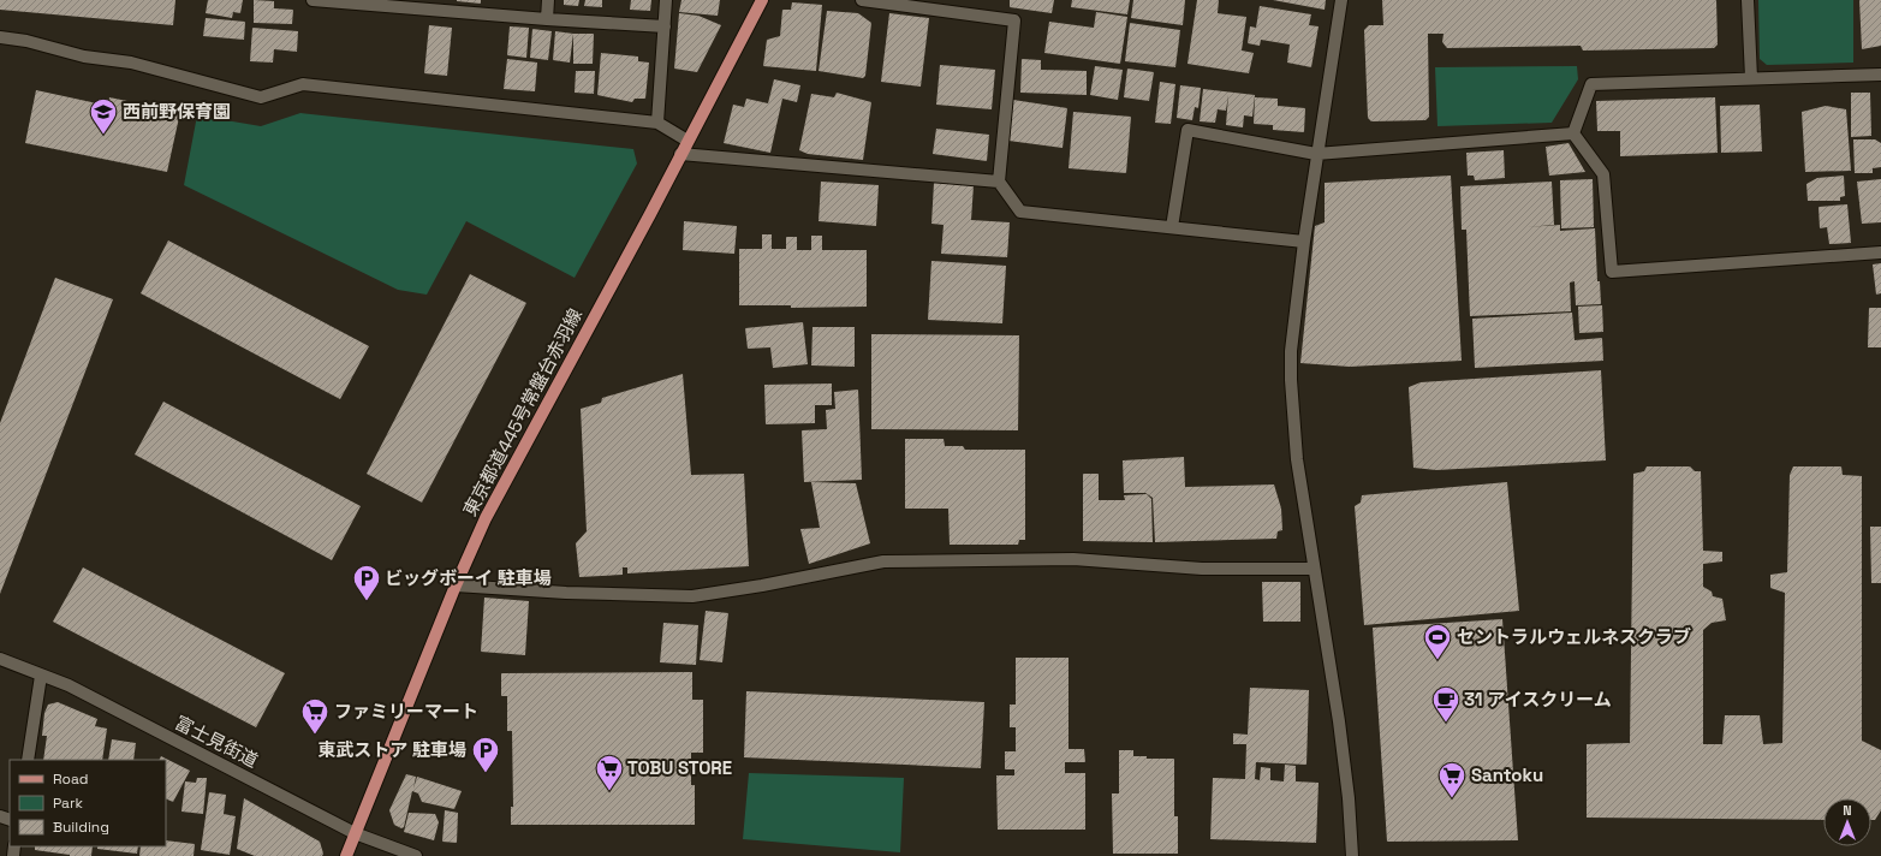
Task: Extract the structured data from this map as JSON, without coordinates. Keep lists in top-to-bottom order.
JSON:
{
  "streets": {
    "main road": ["東京都道445号常盤台赤羽線"],
    "street": ["富士見街道"]
  },
  "crossings": [
    ["東京都道445号常盤台赤羽線", "富士見街道"]
  ],
  "places": {
    "school or university": ["西前野保育園"],
    "parking": ["ビッグボーイ 駐車場", "東武ストア 駐車場"],
    "sports": ["セントラルウェルネスクラブ"],
    "cafe": ["31 アイスクリーム"],
    "supermarket": ["ファミリーマート", "TOBU STORE", "Santoku"]
  },
  "legend": ["Road", "Park", "Building"],
  "north": "top"
}
